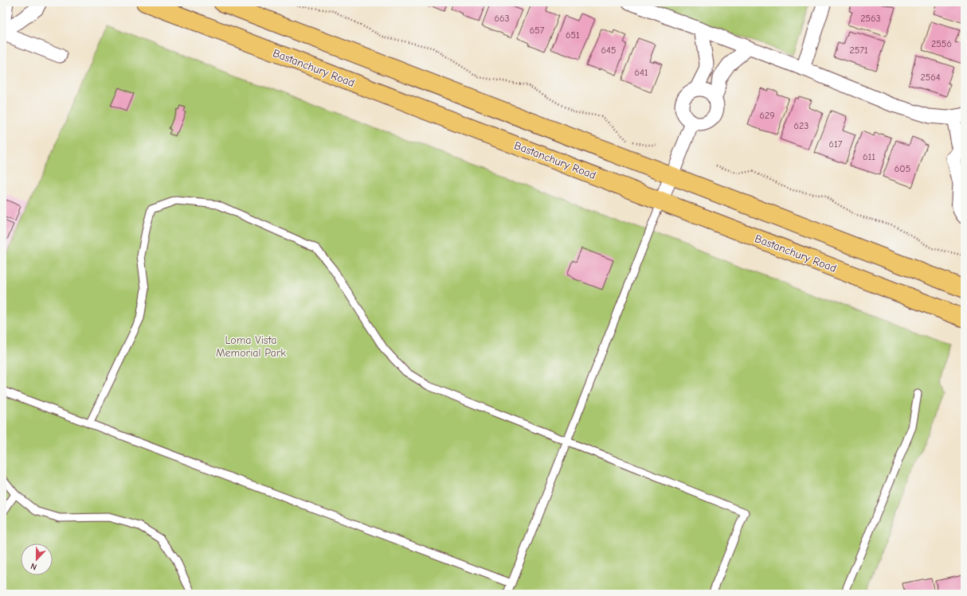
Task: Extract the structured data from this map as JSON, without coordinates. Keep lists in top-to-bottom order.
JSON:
{
  "streets": {
    "main road": ["Bastanchury Road"]
  },
  "parks": ["Loma Vista Memorial Park"],
  "house_numbers": [
    "663",
    "2563",
    "657",
    "651",
    "2556",
    "645",
    "2571",
    "641",
    "2564",
    "629",
    "623",
    "617",
    "611",
    "605"
  ],
  "north": "bottom"
}
